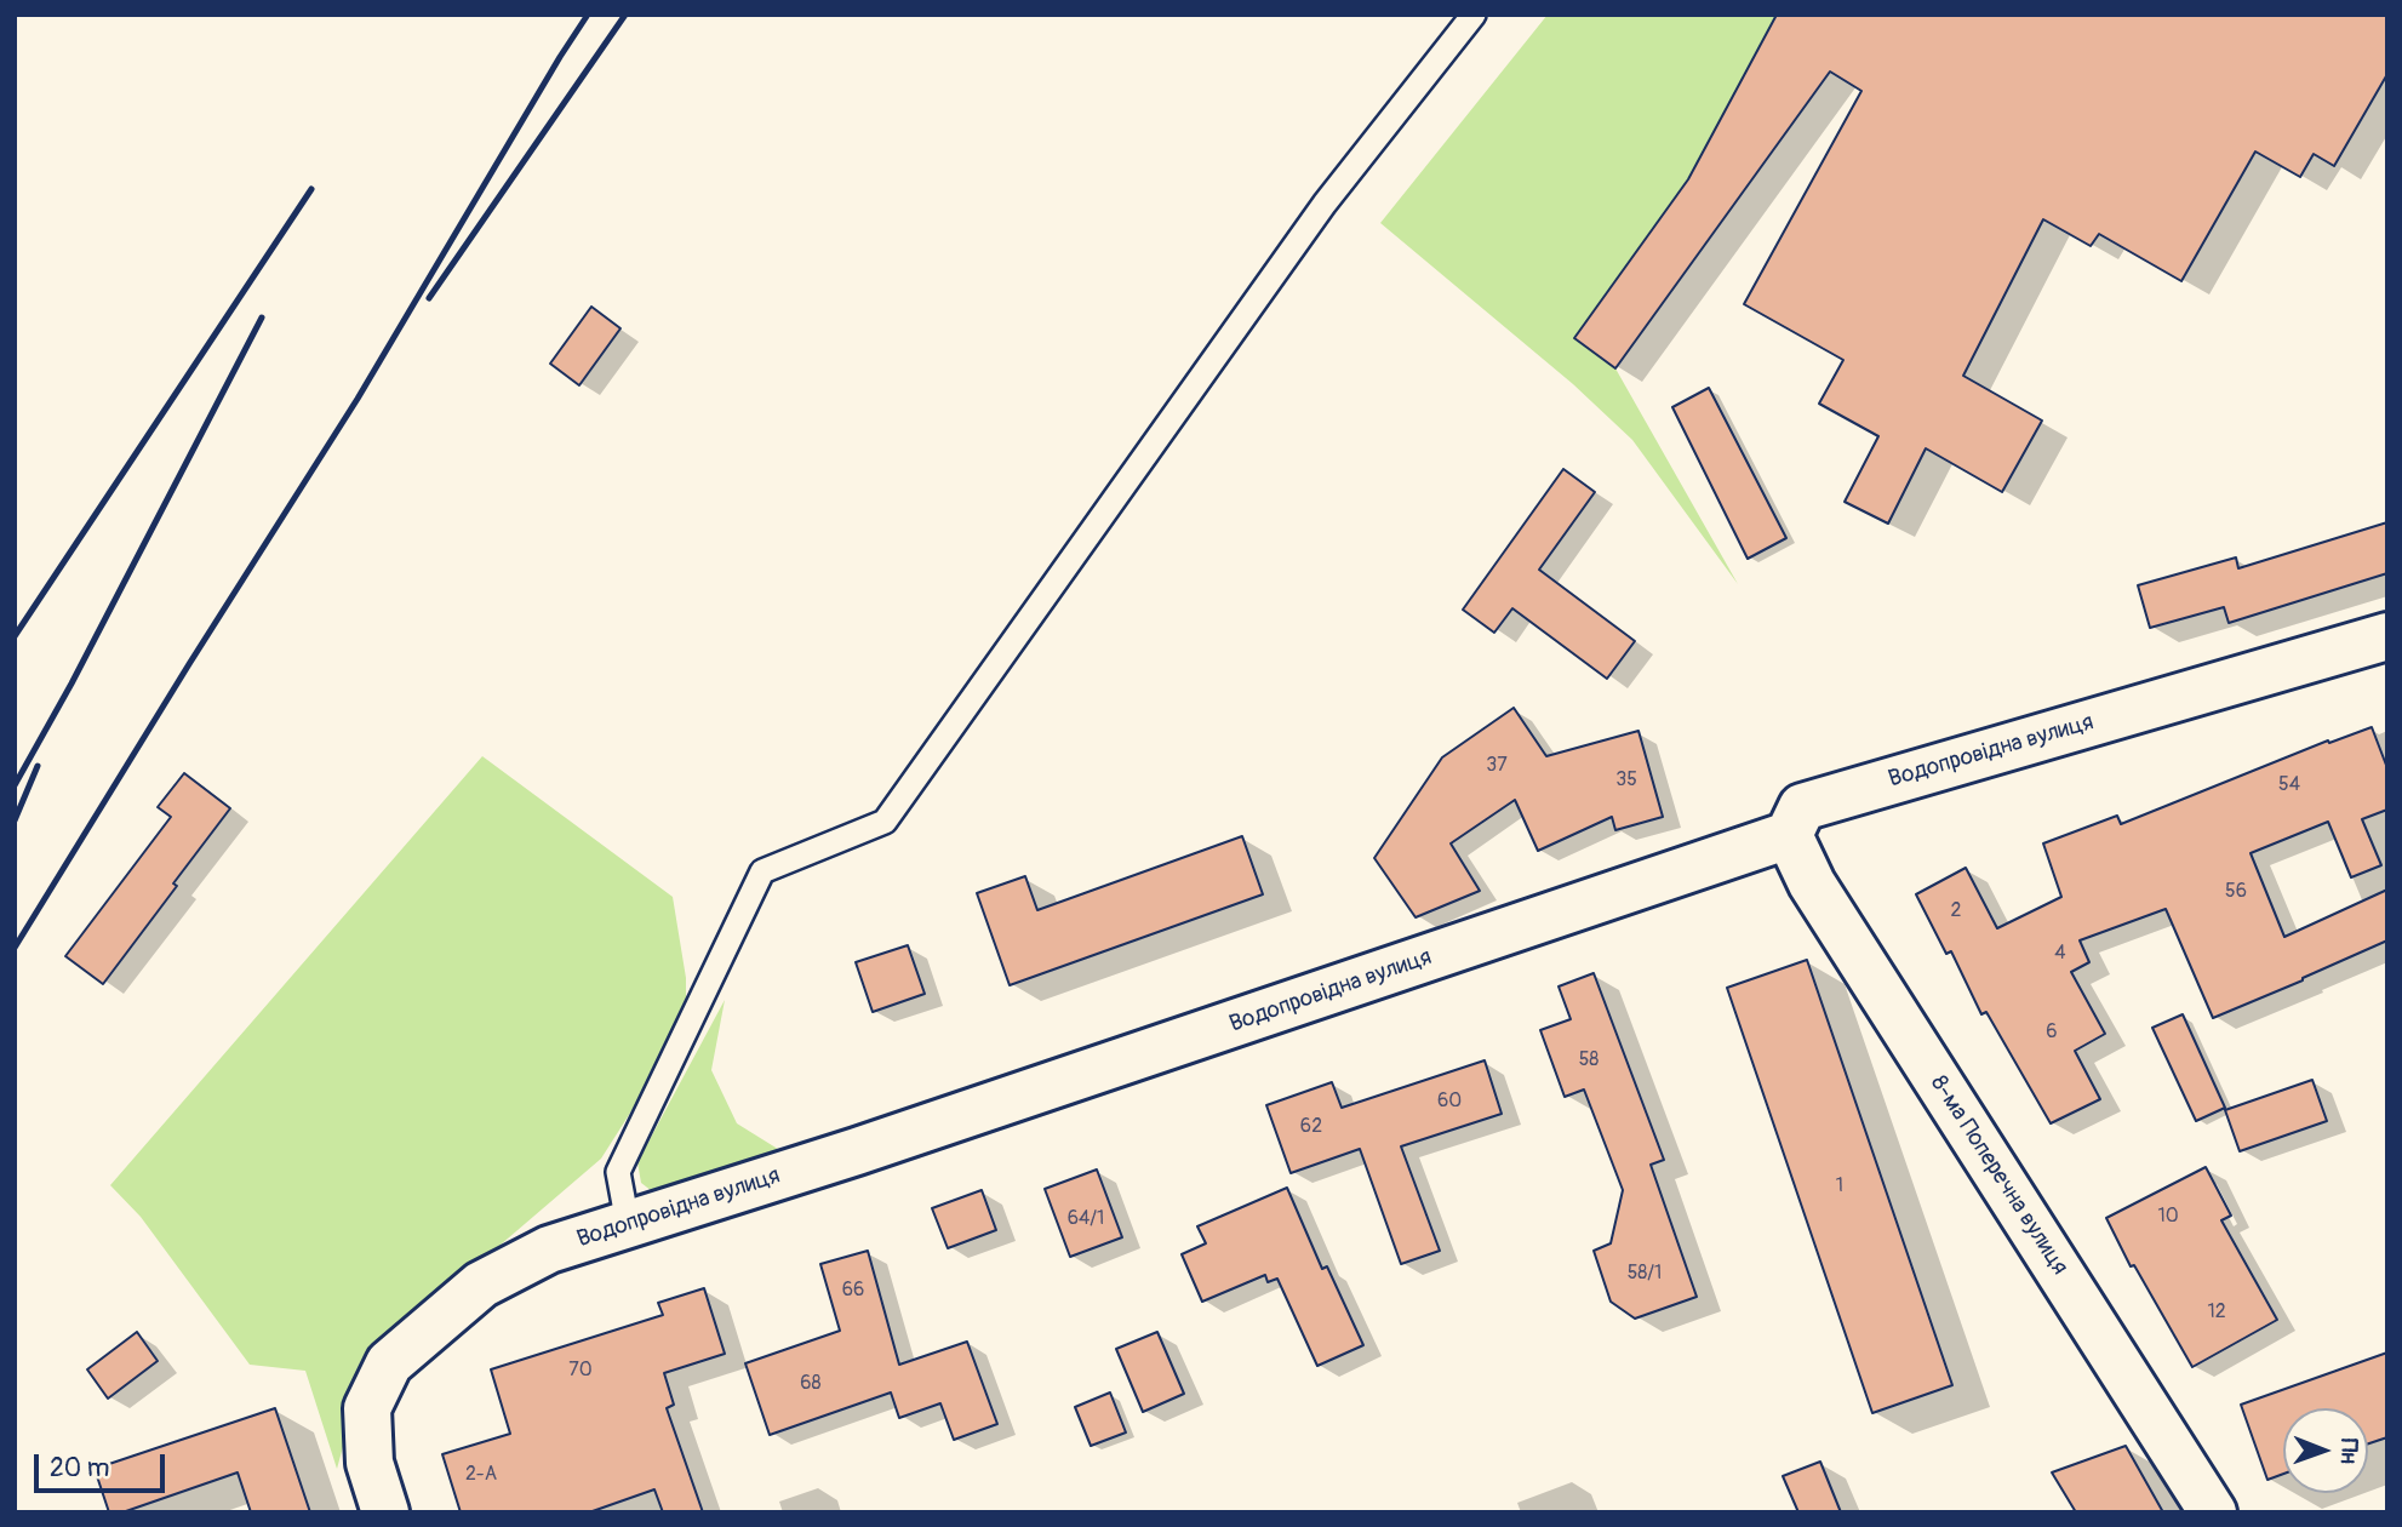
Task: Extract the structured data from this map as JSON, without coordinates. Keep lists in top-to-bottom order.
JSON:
{
  "streets": {
    "street": ["Водопровідна вулиця", "8-ма Поперечна вулиця"]
  },
  "crossings": [
    ["Водопровідна вулиця", "8-ма Поперечна вулиця"]
  ],
  "house_numbers": [
    "37",
    "35",
    "54",
    "56",
    "2",
    "4",
    "6",
    "58",
    "60",
    "62",
    "1",
    "10",
    "64/1",
    "58/1",
    "66",
    "12",
    "70",
    "68",
    "2-А"
  ],
  "scale_bar": "20 m",
  "north": "right"
}
